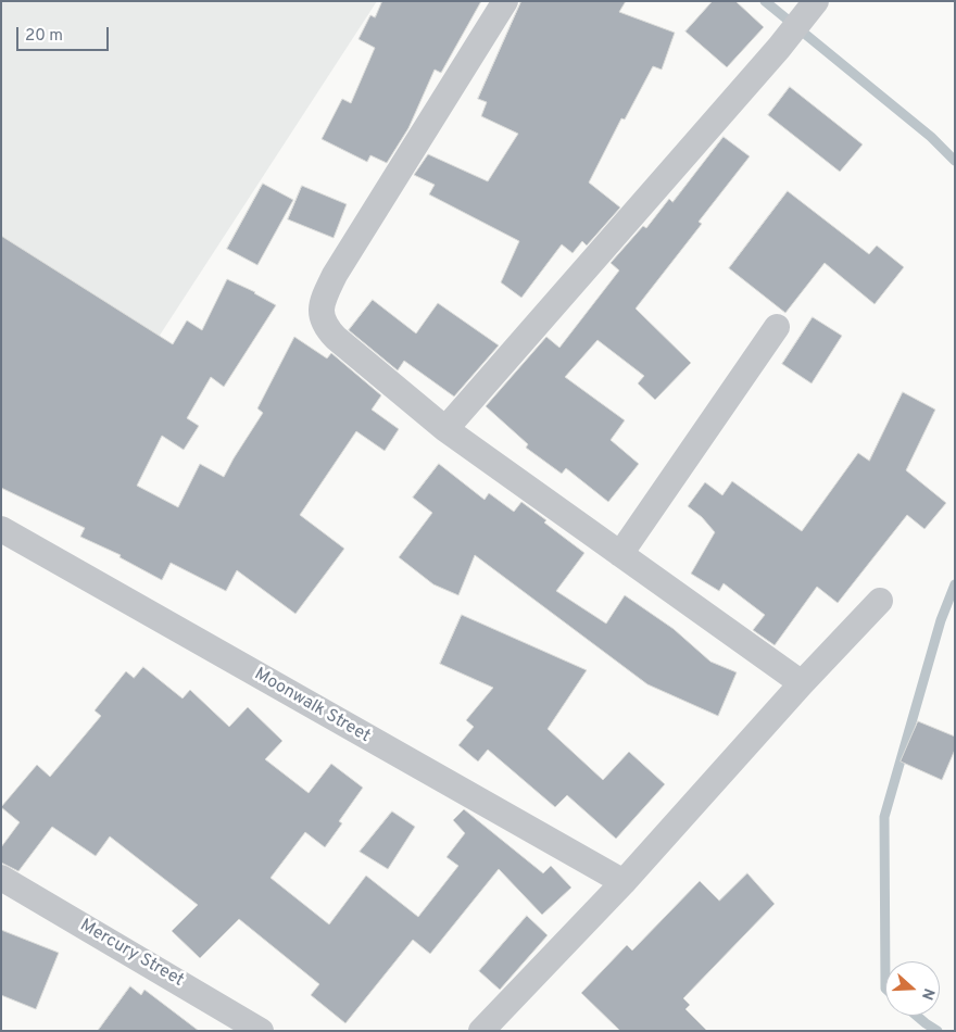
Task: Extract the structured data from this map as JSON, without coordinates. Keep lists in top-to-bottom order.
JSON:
{
  "streets": {
    "street": ["Moonwalk Street", "Mercury Street"]
  },
  "scale_bar": "20 m",
  "north": "right"
}
